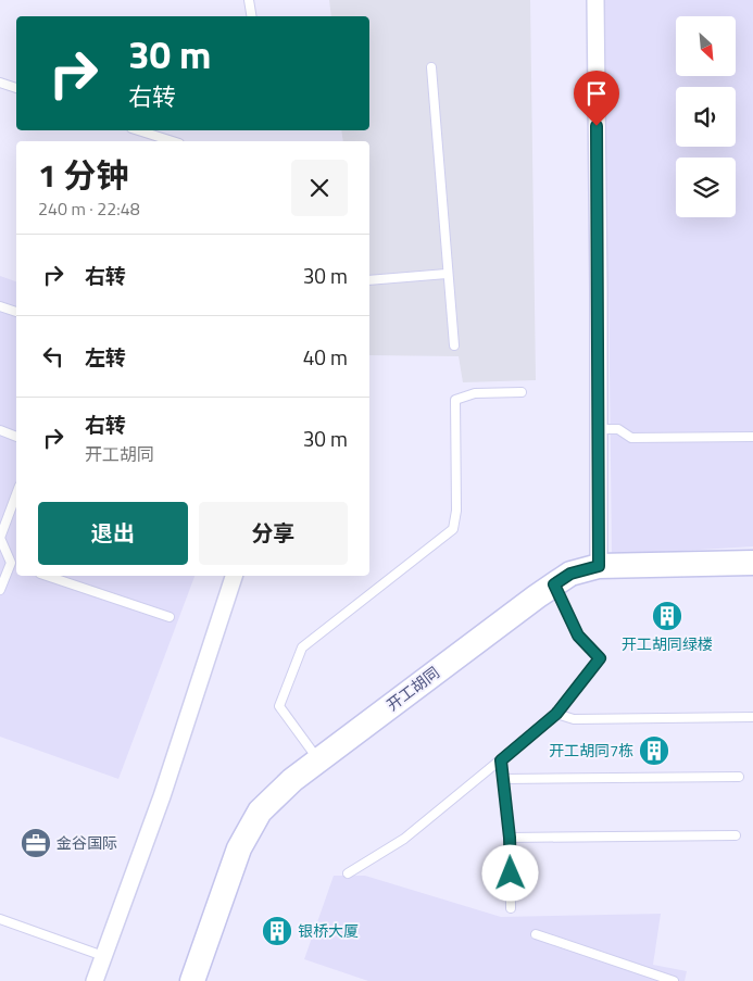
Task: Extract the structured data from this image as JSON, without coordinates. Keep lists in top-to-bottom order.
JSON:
{
  "streets": {
    "street": ["开工胡同"]
  },
  "places": {
    "building": ["开工胡同绿楼", "开工胡同7栋", "银桥大厦"],
    "office": ["金谷国际"]
  },
  "north": "bottom right",
  "page": {
    "turn": ["30 m", "右转"],
    "heading": ["1 分钟", "240 m · 22:48"],
    "list": [
      {
        "name": "右转",
        "value": "30 m"
      },
      {
        "name": "左转",
        "value": "40 m"
      },
      {
        "name": "右转",
        "note": "开工胡同",
        "value": "30 m"
      }
    ],
    "buttons": ["退出", "分享"]
  }
}
